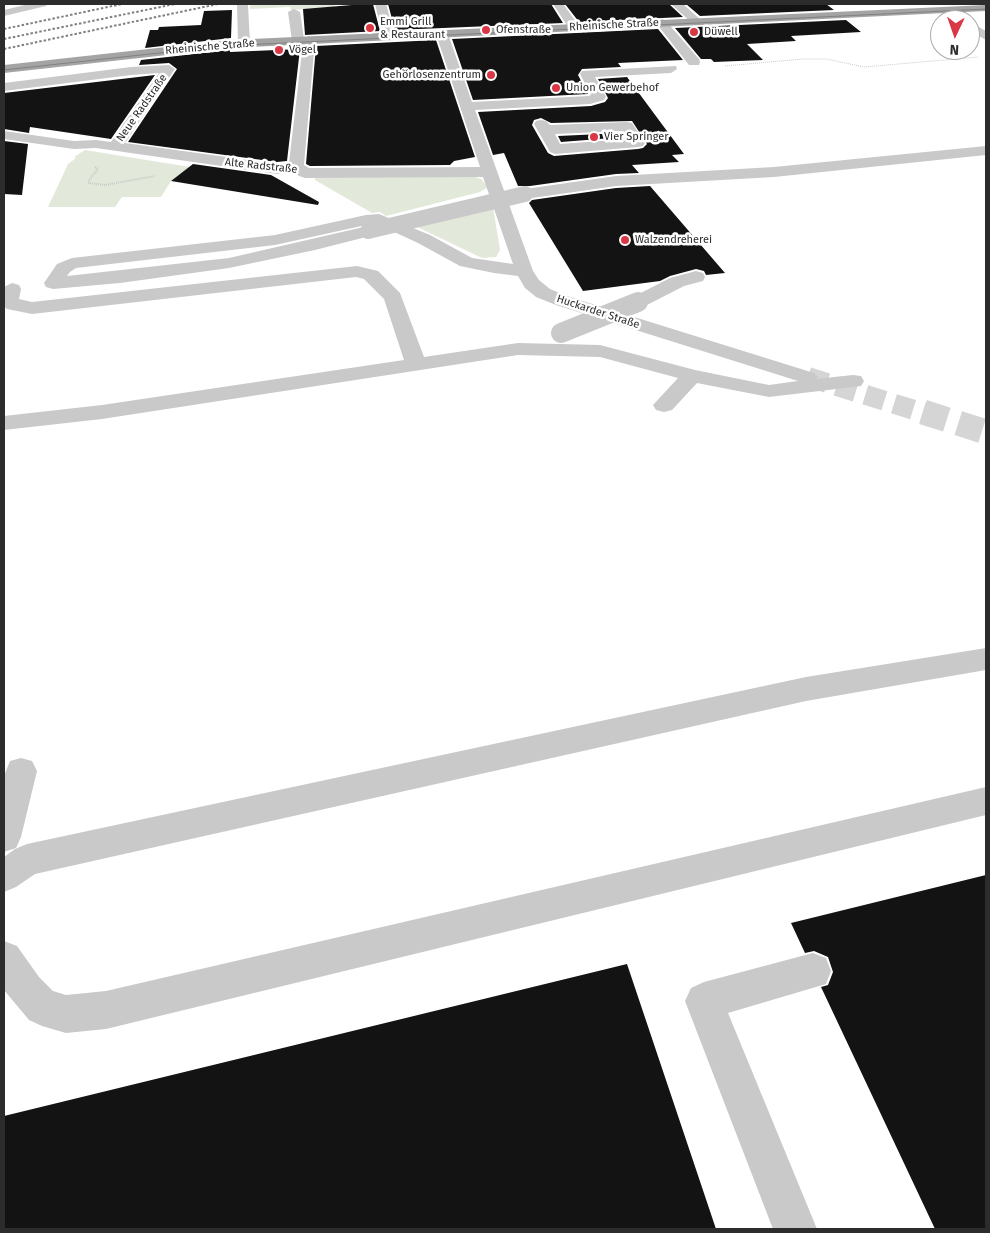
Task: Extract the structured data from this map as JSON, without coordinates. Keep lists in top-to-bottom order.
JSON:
{
  "streets": {
    "main road": ["Rheinische Straße"],
    "street": ["Neue Radstraße", "Alte Radstraße", "Huckarder Straße"]
  },
  "crossings": [
    ["Rheinische Straße", "Neue Radstraße"],
    ["Rheinische Straße", "Huckarder Straße"],
    ["Neue Radstraße", "Alte Radstraße"],
    ["Alte Radstraße", "Huckarder Straße"]
  ],
  "places": [
    "Emmi Grill & Restaurant",
    "Ofenstraße",
    "Düwell",
    "Vögel",
    "Gehörlosenzentrum",
    "Union Gewerbehof",
    "Vier Springer",
    "Walzendreherei"
  ],
  "north": "bottom"
}
